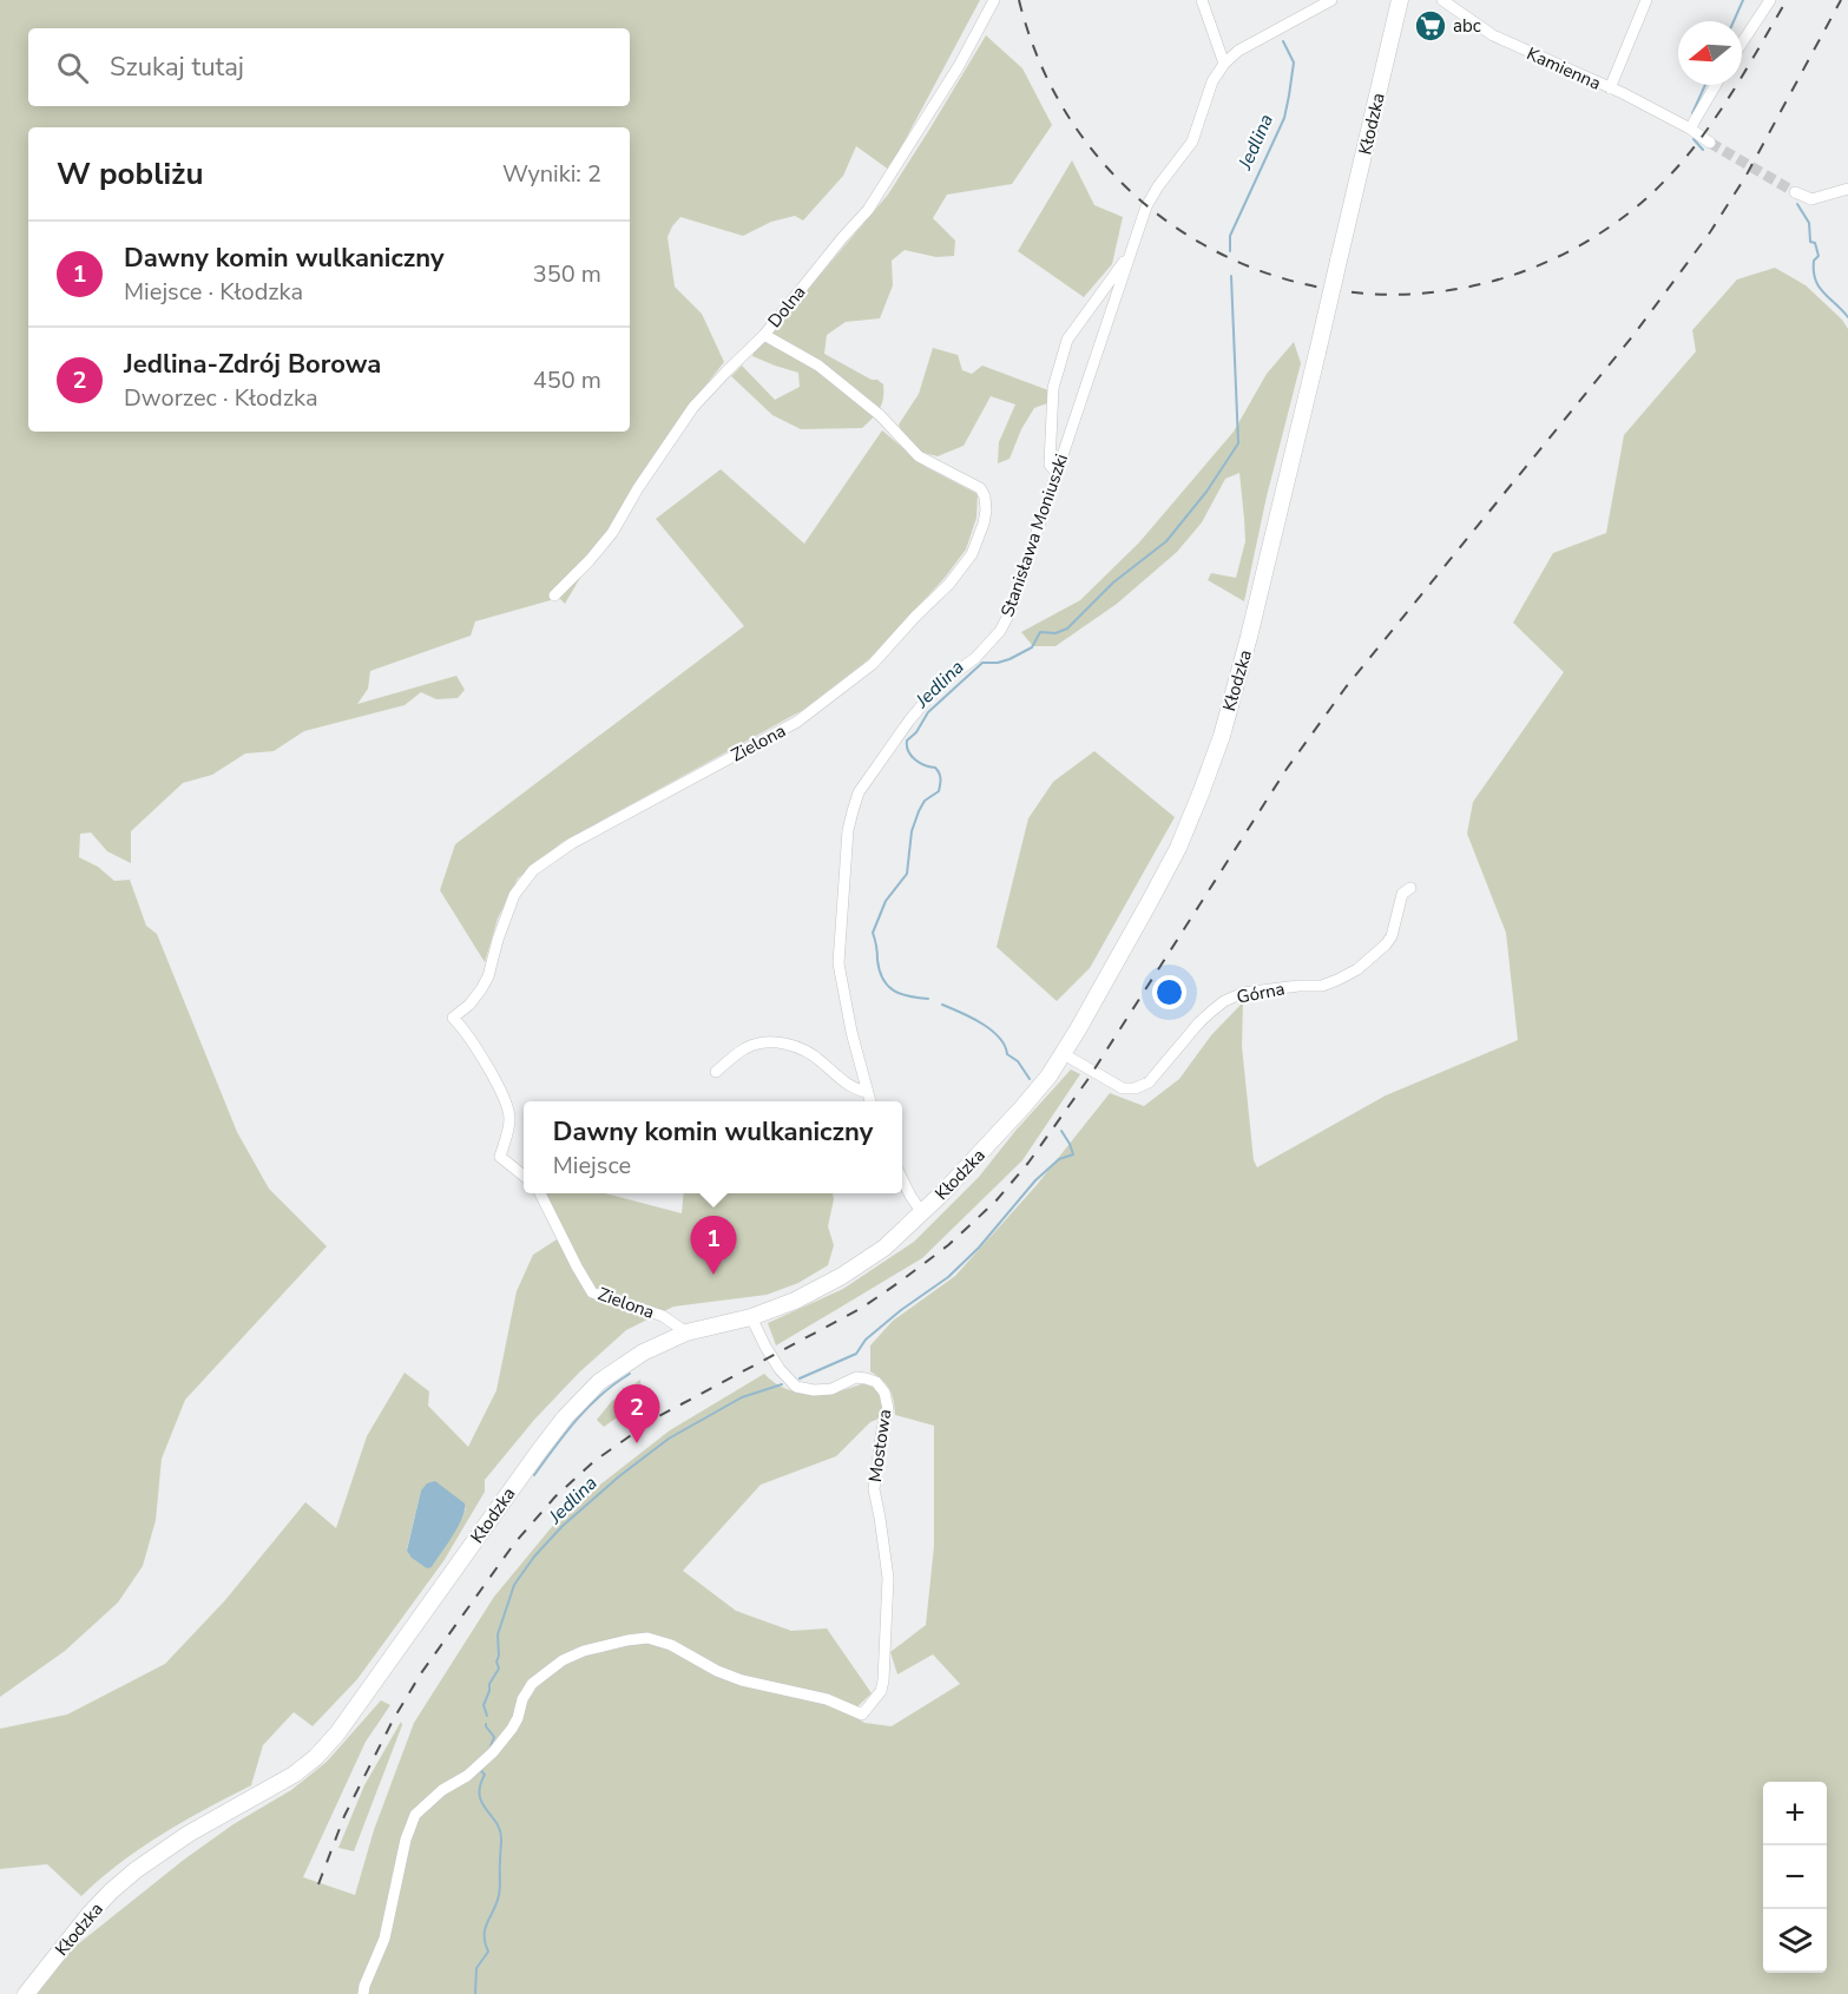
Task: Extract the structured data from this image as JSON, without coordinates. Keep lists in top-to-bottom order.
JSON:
{
  "streets": {
    "main road": ["Kłodzka"],
    "street": [
      "Kamienna",
      "Dolna",
      "Stanisława Moniuszki",
      "Zielona",
      "Górna",
      "Mostowa"
    ]
  },
  "crossings": [
    ["Kłodzka", "Zielona"],
    ["Kłodzka", "Górna"],
    ["Kłodzka", "Mostowa"],
    ["Dolna", "Zielona"]
  ],
  "water": ["Jedlina"],
  "places": {
    "supermarket": ["abc"]
  },
  "north": "left",
  "page": {
    "search": "Szukaj tutaj",
    "heading": ["W pobliżu", "Wyniki: 2"],
    "list": [
      {
        "mark": "1",
        "name": "Dawny komin wulkaniczny",
        "note": "Miejsce · Kłodzka",
        "value": "350 m"
      },
      {
        "mark": "2",
        "name": "Jedlina-Zdrój Borowa",
        "note": "Dworzec · Kłodzka",
        "value": "450 m"
      }
    ],
    "popup": ["Dawny komin wulkaniczny", "Miejsce"],
    "pins": ["1", "2"],
    "map_buttons": ["+", "−"]
  }
}
